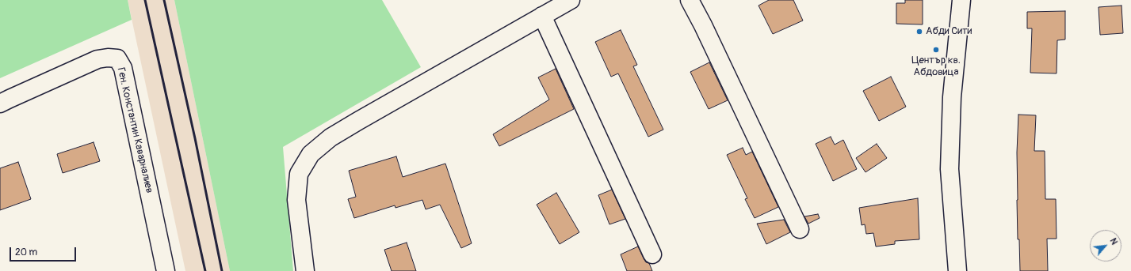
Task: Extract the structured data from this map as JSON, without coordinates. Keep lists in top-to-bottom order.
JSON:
{
  "streets": {
    "street": ["Ген. Константин Каварналиев"]
  },
  "places": ["Абди Сити", "Център кв. Абдовица"],
  "scale_bar": "20 m",
  "north": "top right"
}
